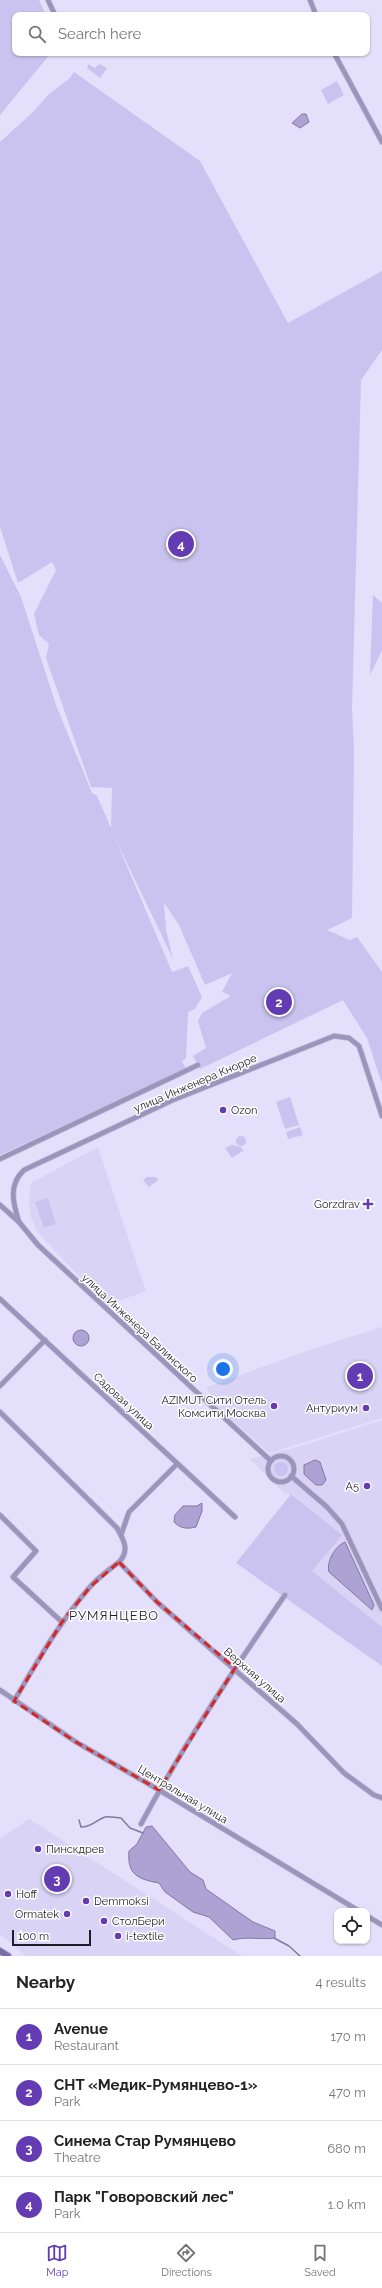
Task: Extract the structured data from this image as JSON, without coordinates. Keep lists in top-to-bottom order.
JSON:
{
  "streets": {
    "street": [
      "улица Инженера Кнорре",
      "улица Инженера Балинского",
      "Садовая улица",
      "Верхняя улица",
      "Центральная улица"
    ]
  },
  "crossings": [
    ["улица Инженера Кнорре", "улица Инженера Балинского"]
  ],
  "districts": ["РУМЯНЦЕВО"],
  "places": {
    "other": [
      "Ozon",
      "AZIMUT Сити Отель Комсити Москва",
      "Антуриум",
      "А5",
      "Пинскдрев",
      "Hoff",
      "Demmoksi",
      "Ormatek",
      "СтолБери",
      "i-textile"
    ],
    "health": ["Gorzdrav"]
  },
  "scale_bar": "100 m",
  "page": {
    "search": "Search here",
    "pins": [
      "4",
      "2",
      "1",
      "3"
    ],
    "scale": "100 m",
    "heading": ["Nearby", "4 results"],
    "list": [
      {
        "mark": "1",
        "name": "Avenue",
        "note": "Restaurant",
        "value": "170 m"
      },
      {
        "mark": "2",
        "name": "СНТ «Медик-Румянцево-1»",
        "note": "Park",
        "value": "470 m"
      },
      {
        "mark": "3",
        "name": "Синема Стар Румянцево",
        "note": "Theatre",
        "value": "680 m"
      },
      {
        "mark": "4",
        "name": "Парк \"Говоровский лес\"",
        "note": "Park",
        "value": "1.0 km"
      }
    ],
    "nav": ["Map", "Directions", "Saved"]
  }
}
